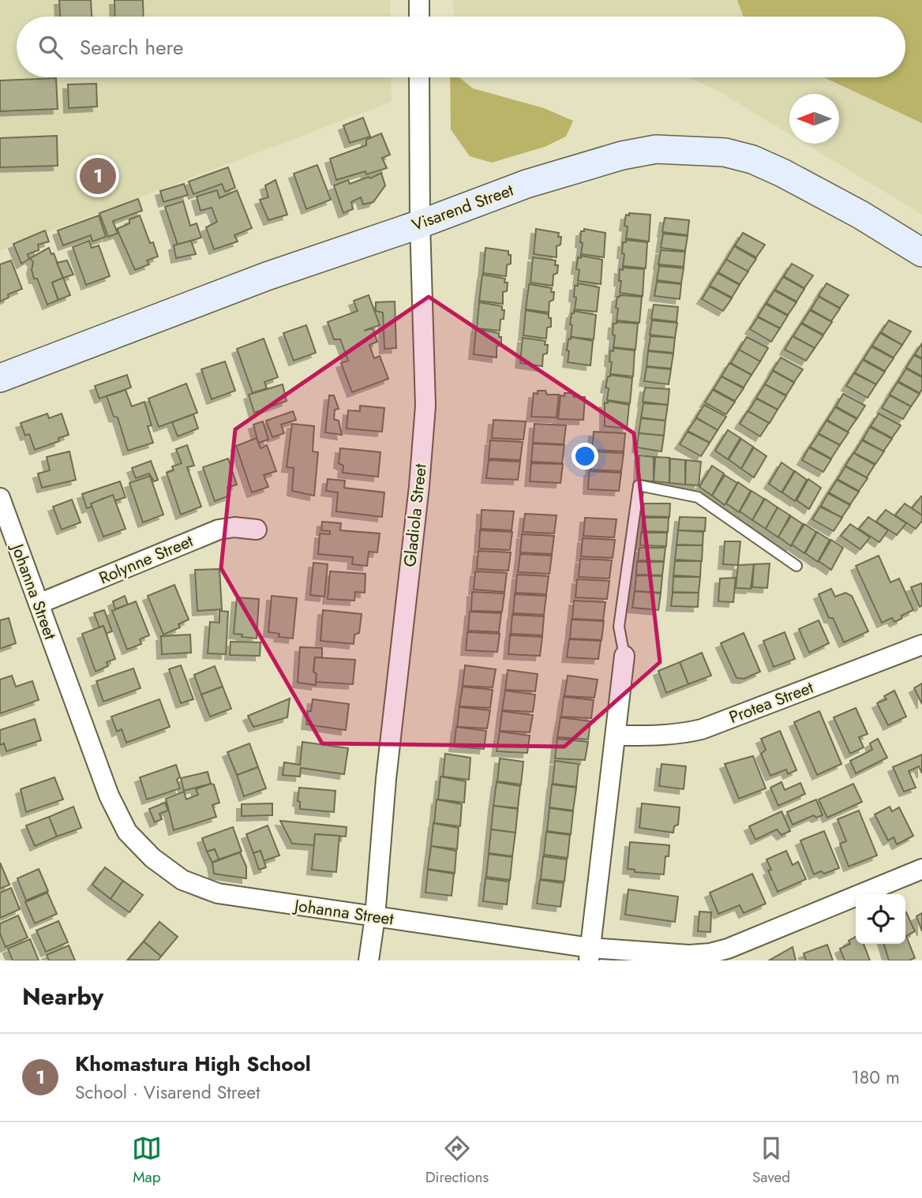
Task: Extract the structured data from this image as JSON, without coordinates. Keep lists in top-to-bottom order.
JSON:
{
  "streets": {
    "street": [
      "Visarend Street",
      "Gladiola Street",
      "Rolynne Street",
      "Johanna Street",
      "Protea Street"
    ]
  },
  "crossings": [
    ["Visarend Street", "Gladiola Street"],
    ["Gladiola Street", "Johanna Street"],
    ["Rolynne Street", "Johanna Street"]
  ],
  "north": "left",
  "page": {
    "search": "Search here",
    "pins": "1",
    "heading": "Nearby",
    "list": [
      {
        "mark": "1",
        "name": "Khomastura High School",
        "note": "School · Visarend Street",
        "value": "180 m"
      }
    ],
    "nav": ["Map", "Directions", "Saved"]
  }
}
